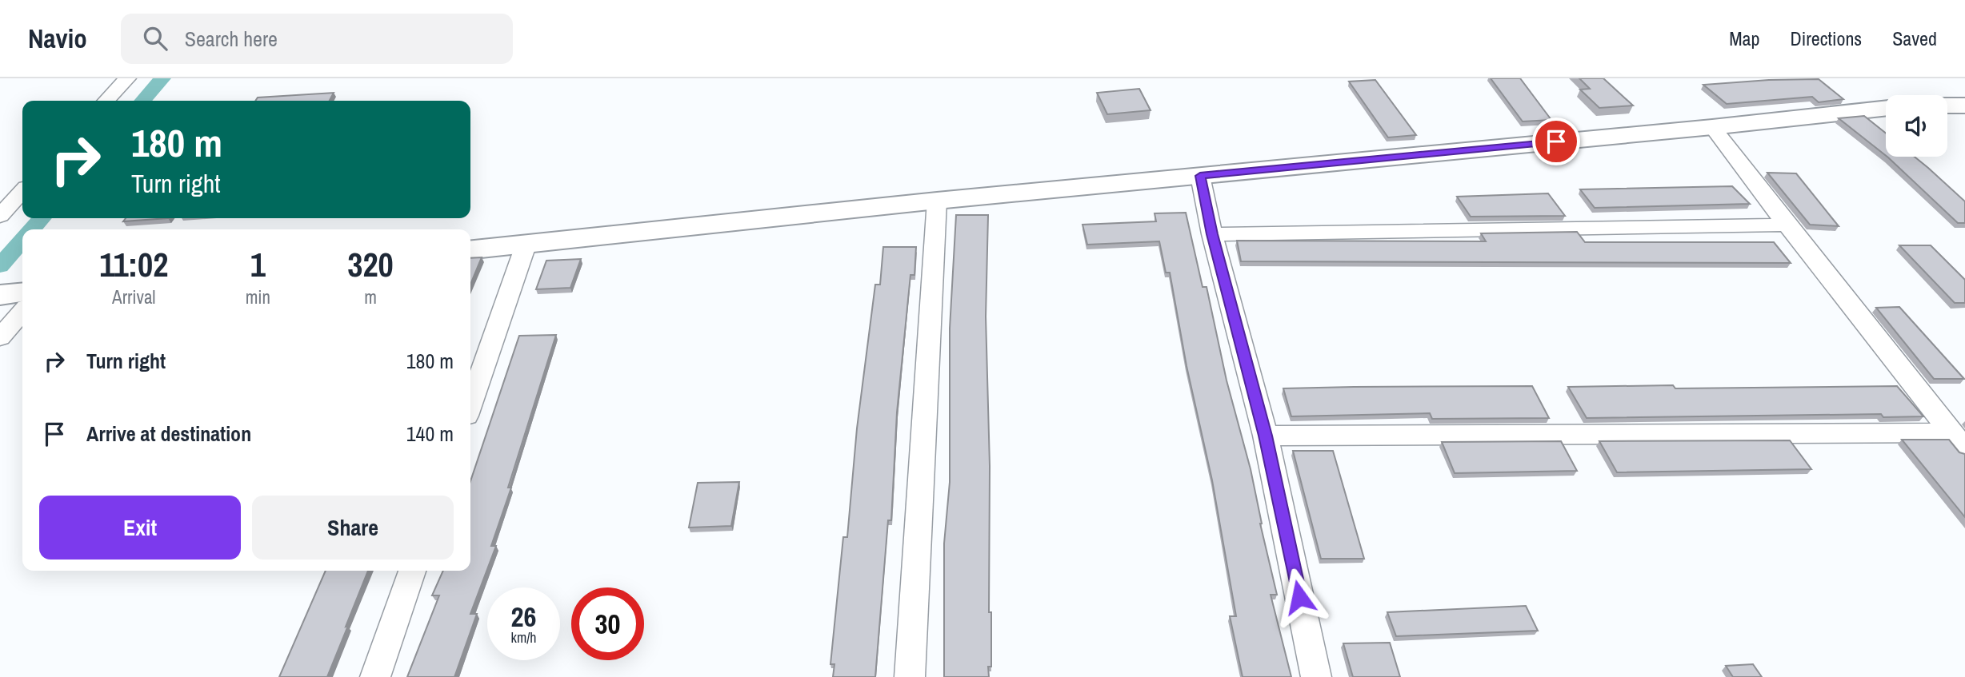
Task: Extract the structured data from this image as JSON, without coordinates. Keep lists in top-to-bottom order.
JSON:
{
  "page": {
    "header": "Navio",
    "search": "Search here",
    "nav": ["Map", "Directions", "Saved"],
    "turn": ["180 m", "Turn right"],
    "eta": [
      "11:02",
      "Arrival",
      "1",
      "min",
      "320",
      "m"
    ],
    "list": [
      {
        "name": "Turn right",
        "value": "180 m"
      },
      {
        "name": "Arrive at destination",
        "value": "140 m"
      }
    ],
    "buttons": ["Exit", "Share"],
    "speed": "26 km/h",
    "limit": "30"
  }
}
